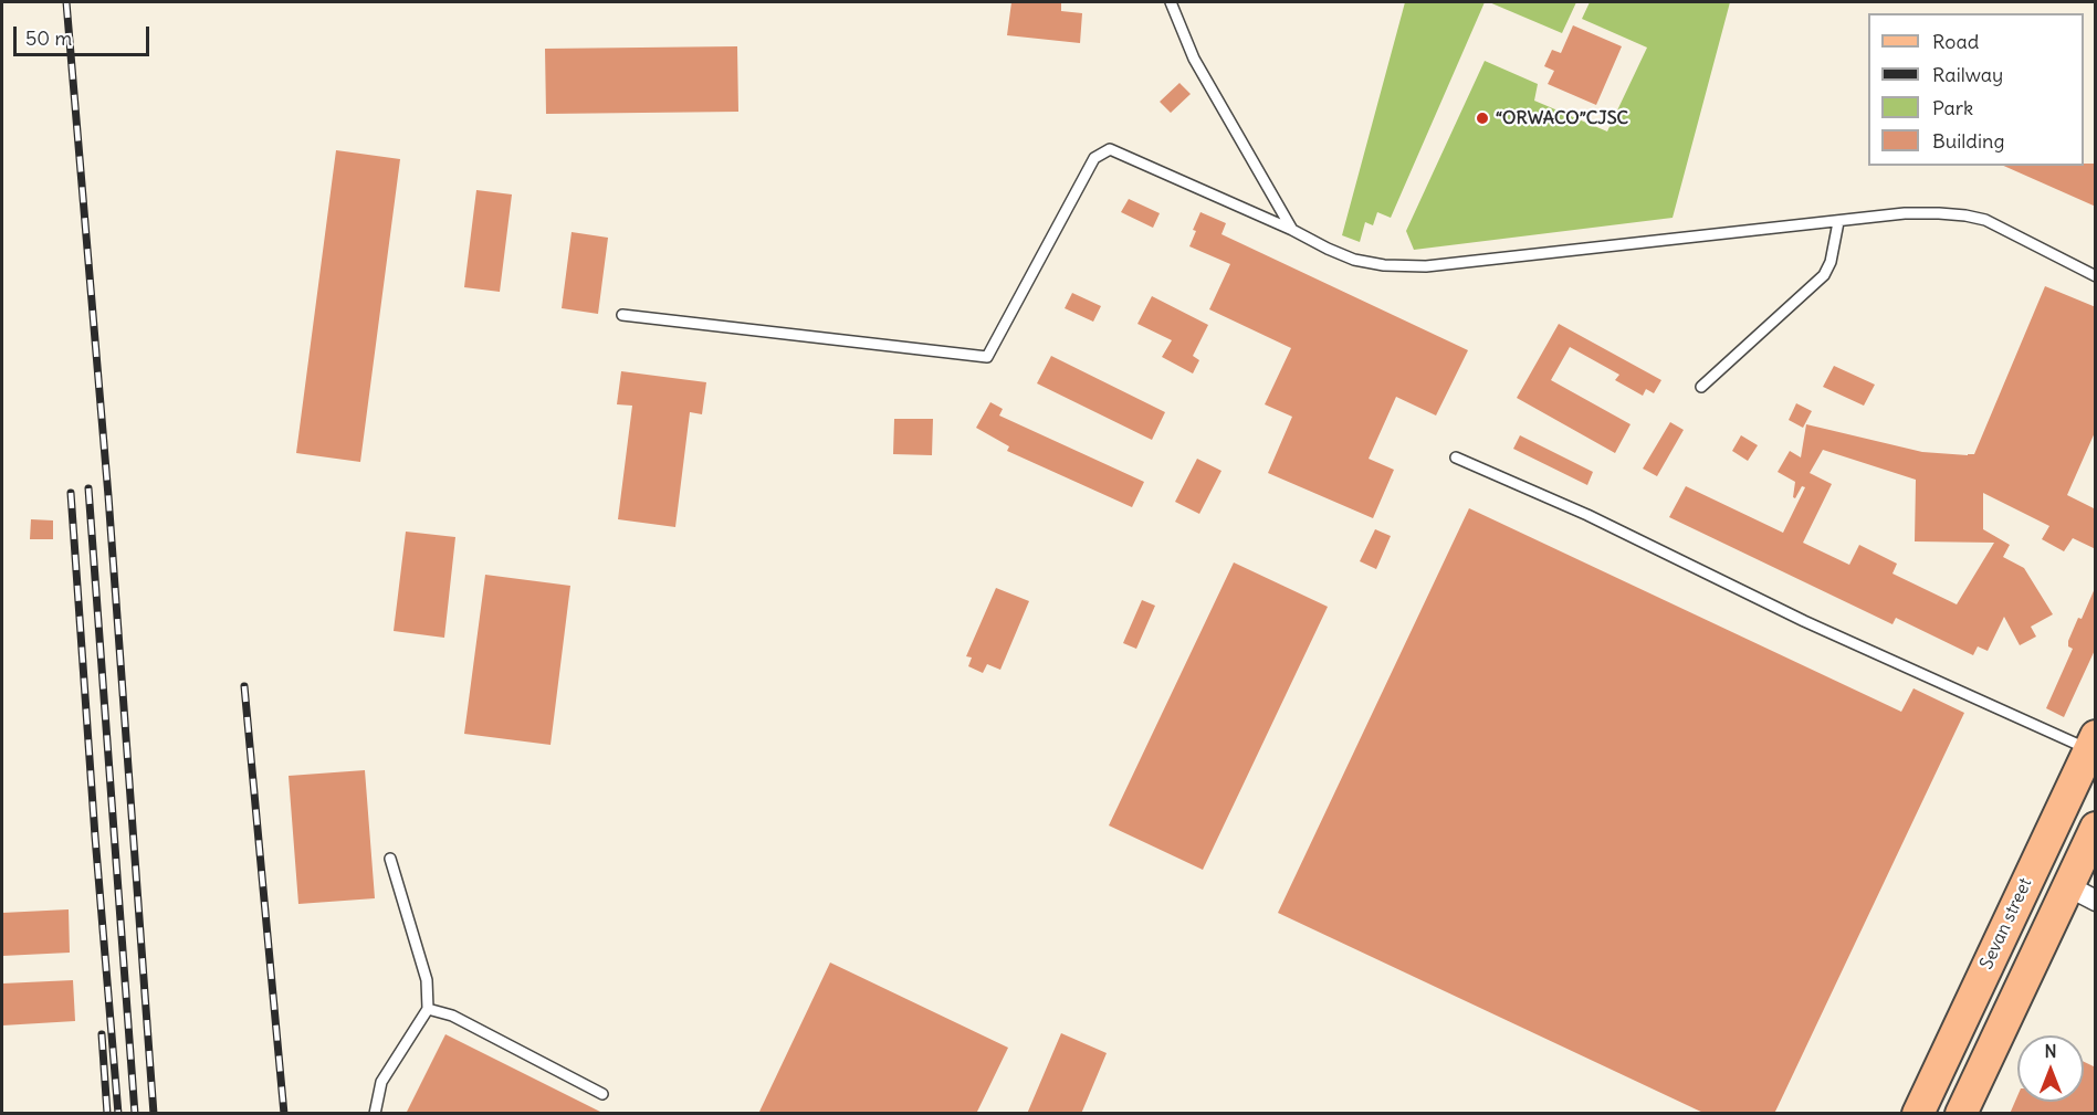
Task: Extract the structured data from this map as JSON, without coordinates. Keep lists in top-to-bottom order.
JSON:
{
  "streets": {
    "main road": ["Sevan street"]
  },
  "places": ["“ORWACO”CJSC"],
  "legend": [
    "Road",
    "Railway",
    "Park",
    "Building"
  ],
  "scale_bar": "50 m",
  "north": "top"
}
